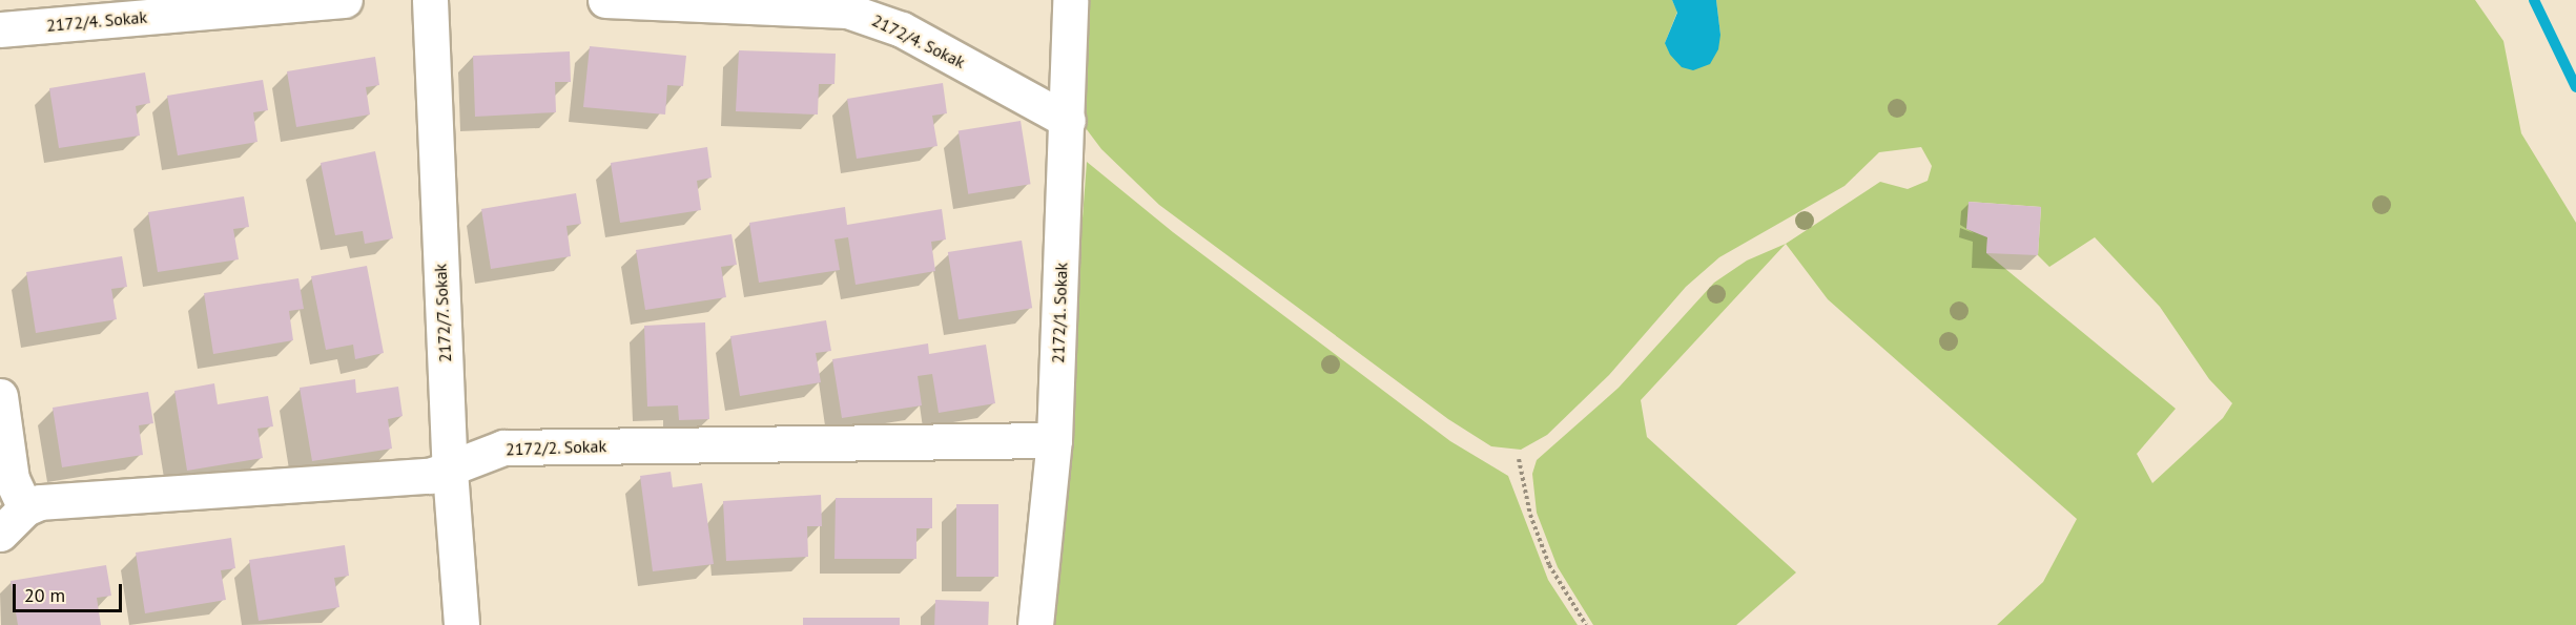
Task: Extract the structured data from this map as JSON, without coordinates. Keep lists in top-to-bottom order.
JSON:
{
  "streets": {
    "street": [
      "2172/4. Sokak",
      "2172/7. Sokak",
      "2172/1. Sokak",
      "2172/2. Sokak"
    ]
  },
  "crossings": [
    ["2172/4. Sokak", "2172/1. Sokak"],
    ["2172/7. Sokak", "2172/2. Sokak"],
    ["2172/1. Sokak", "2172/2. Sokak"]
  ],
  "scale_bar": "20 m"
}
